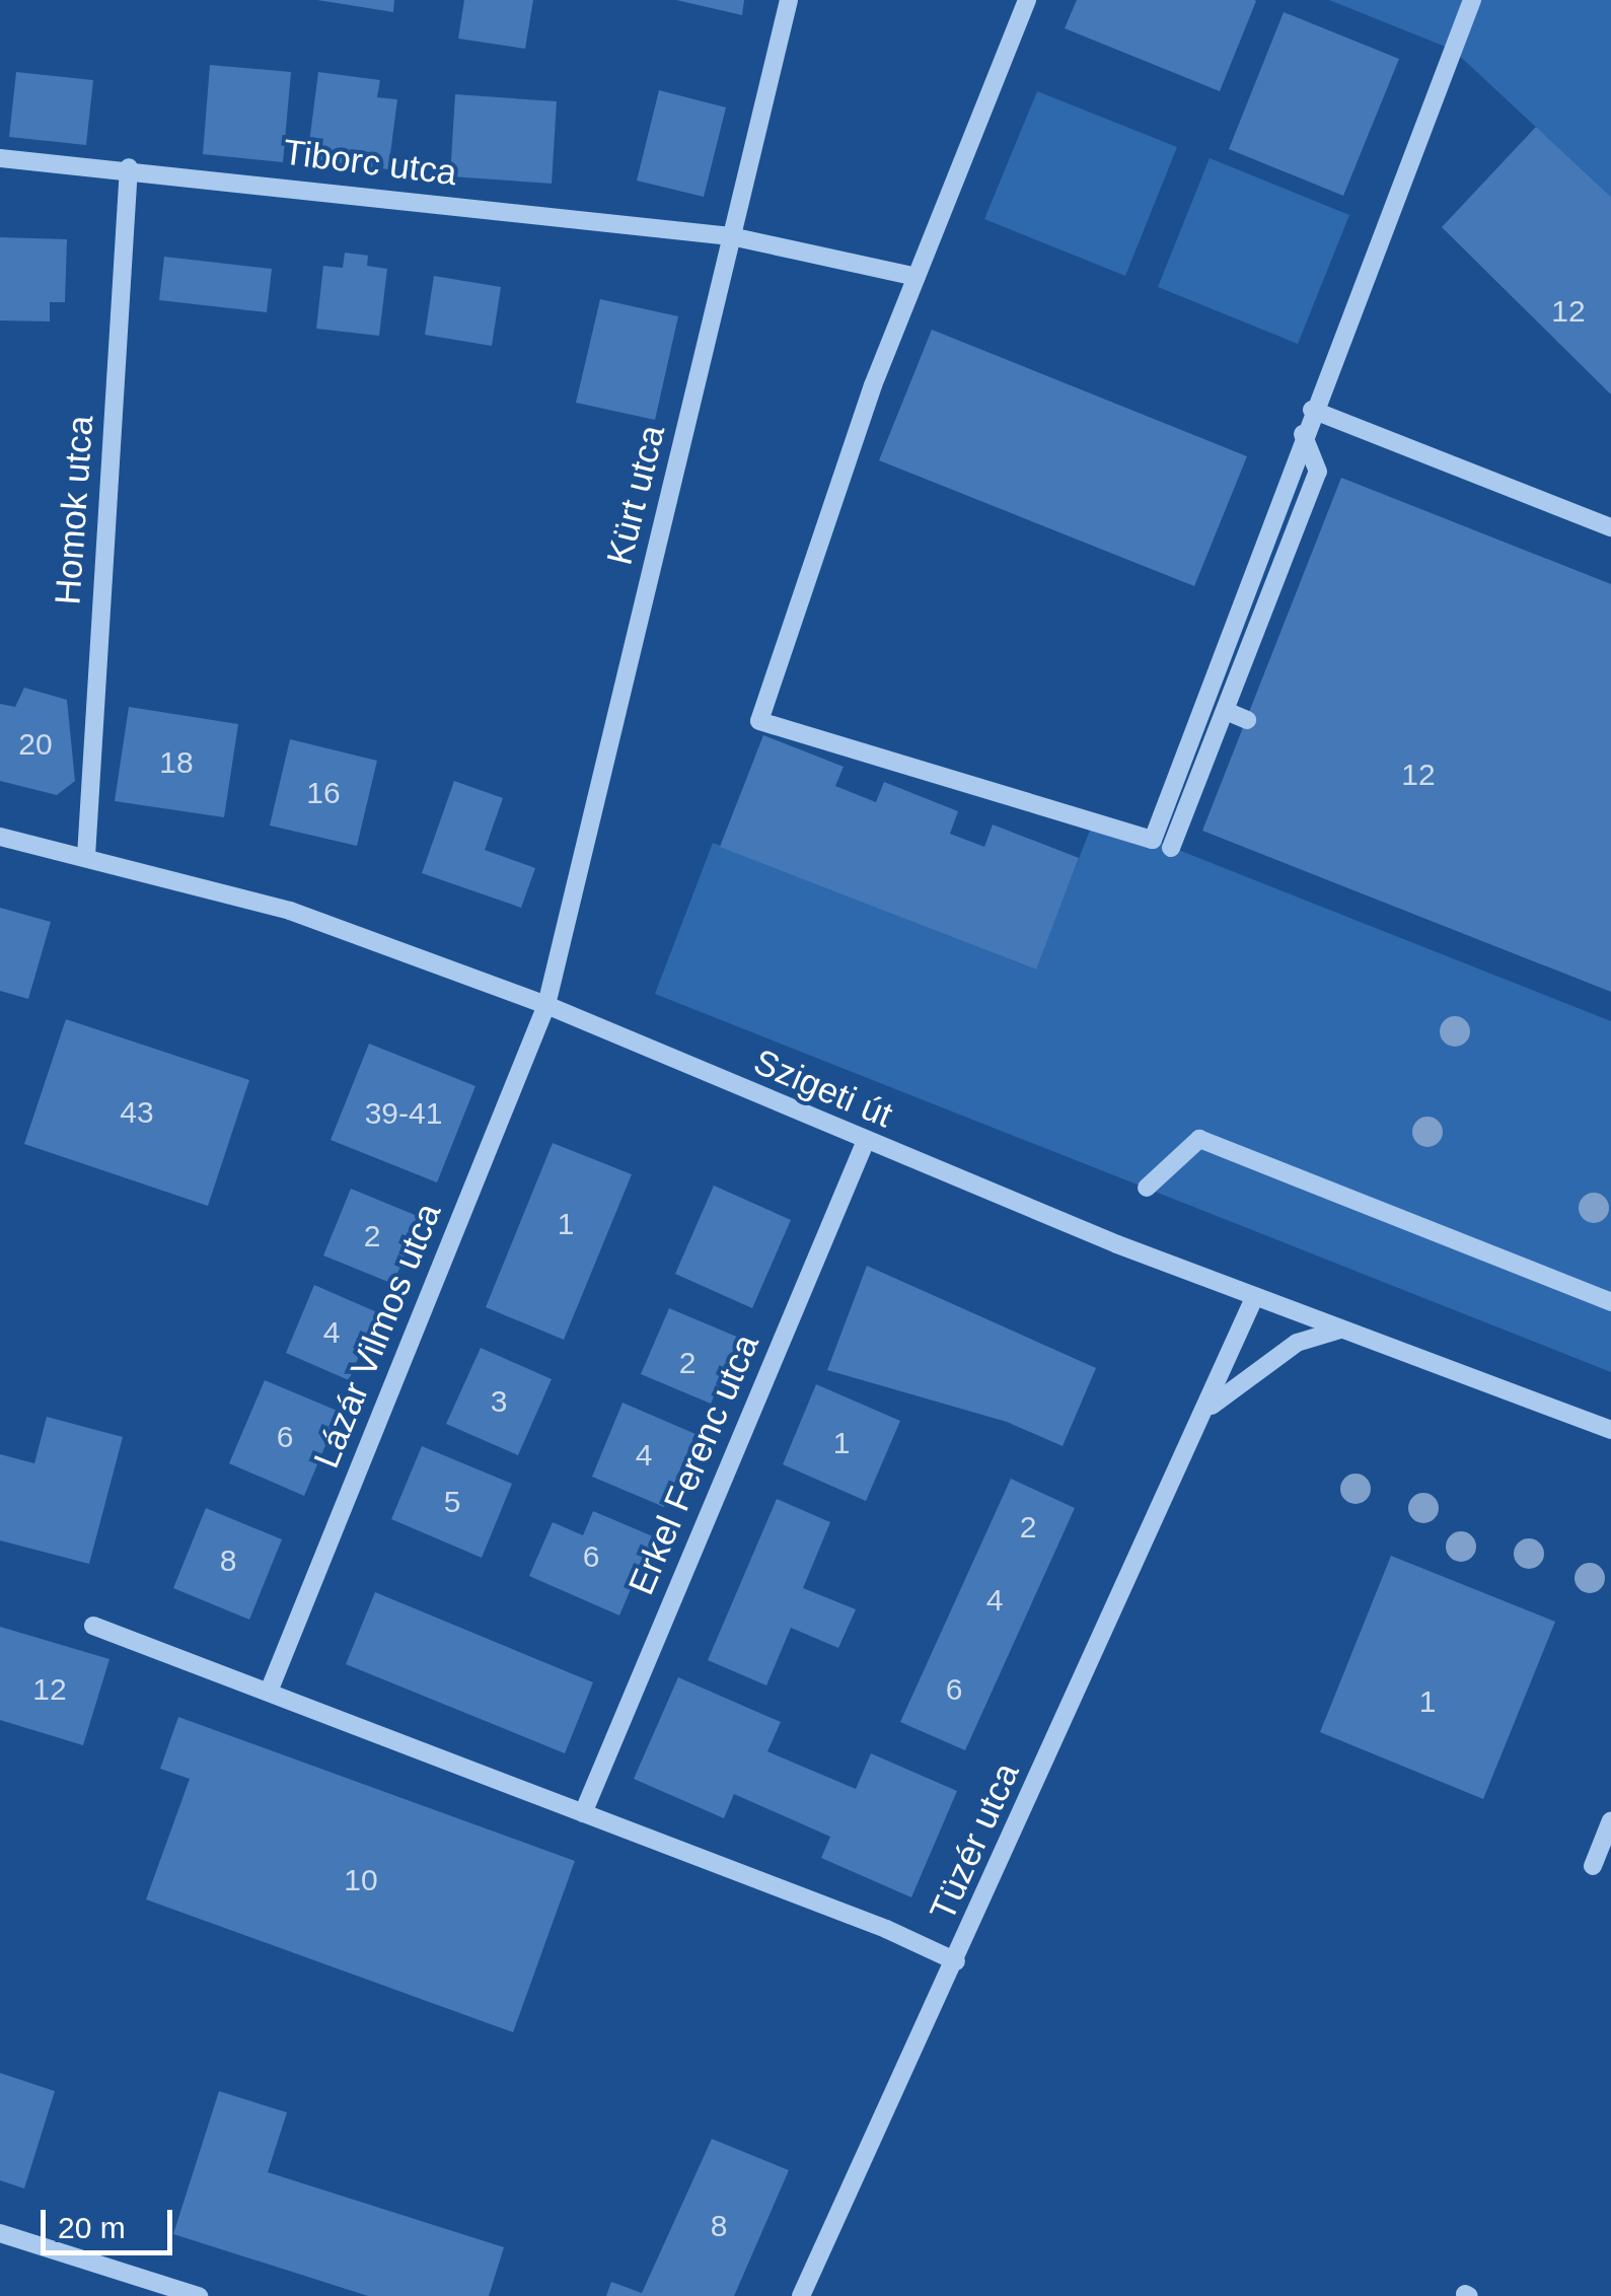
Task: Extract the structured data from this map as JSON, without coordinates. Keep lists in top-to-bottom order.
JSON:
{
  "streets": {
    "street": [
      "Tiborc utca",
      "Kürt utca",
      "Homok utca",
      "Szigeti út",
      "Lázár Vilmos utca",
      "Erkel Ferenc utca",
      "Tüzér utca"
    ]
  },
  "crossings": [
    ["Tiborc utca", "Kürt utca"],
    ["Tiborc utca", "Homok utca"],
    ["Kürt utca", "Szigeti út"],
    ["Kürt utca", "Lázár Vilmos utca"],
    ["Homok utca", "Szigeti út"],
    ["Szigeti út", "Lázár Vilmos utca"],
    ["Szigeti út", "Erkel Ferenc utca"],
    ["Szigeti út", "Tüzér utca"]
  ],
  "house_numbers": [
    "12",
    "20",
    "18",
    "12",
    "16",
    "43",
    "39-41",
    "1",
    "2",
    "4",
    "2",
    "3",
    "6",
    "1",
    "4",
    "5",
    "2",
    "6",
    "8",
    "4",
    "12",
    "6",
    "1",
    "10",
    "8"
  ],
  "scale_bar": "20 m"
}
